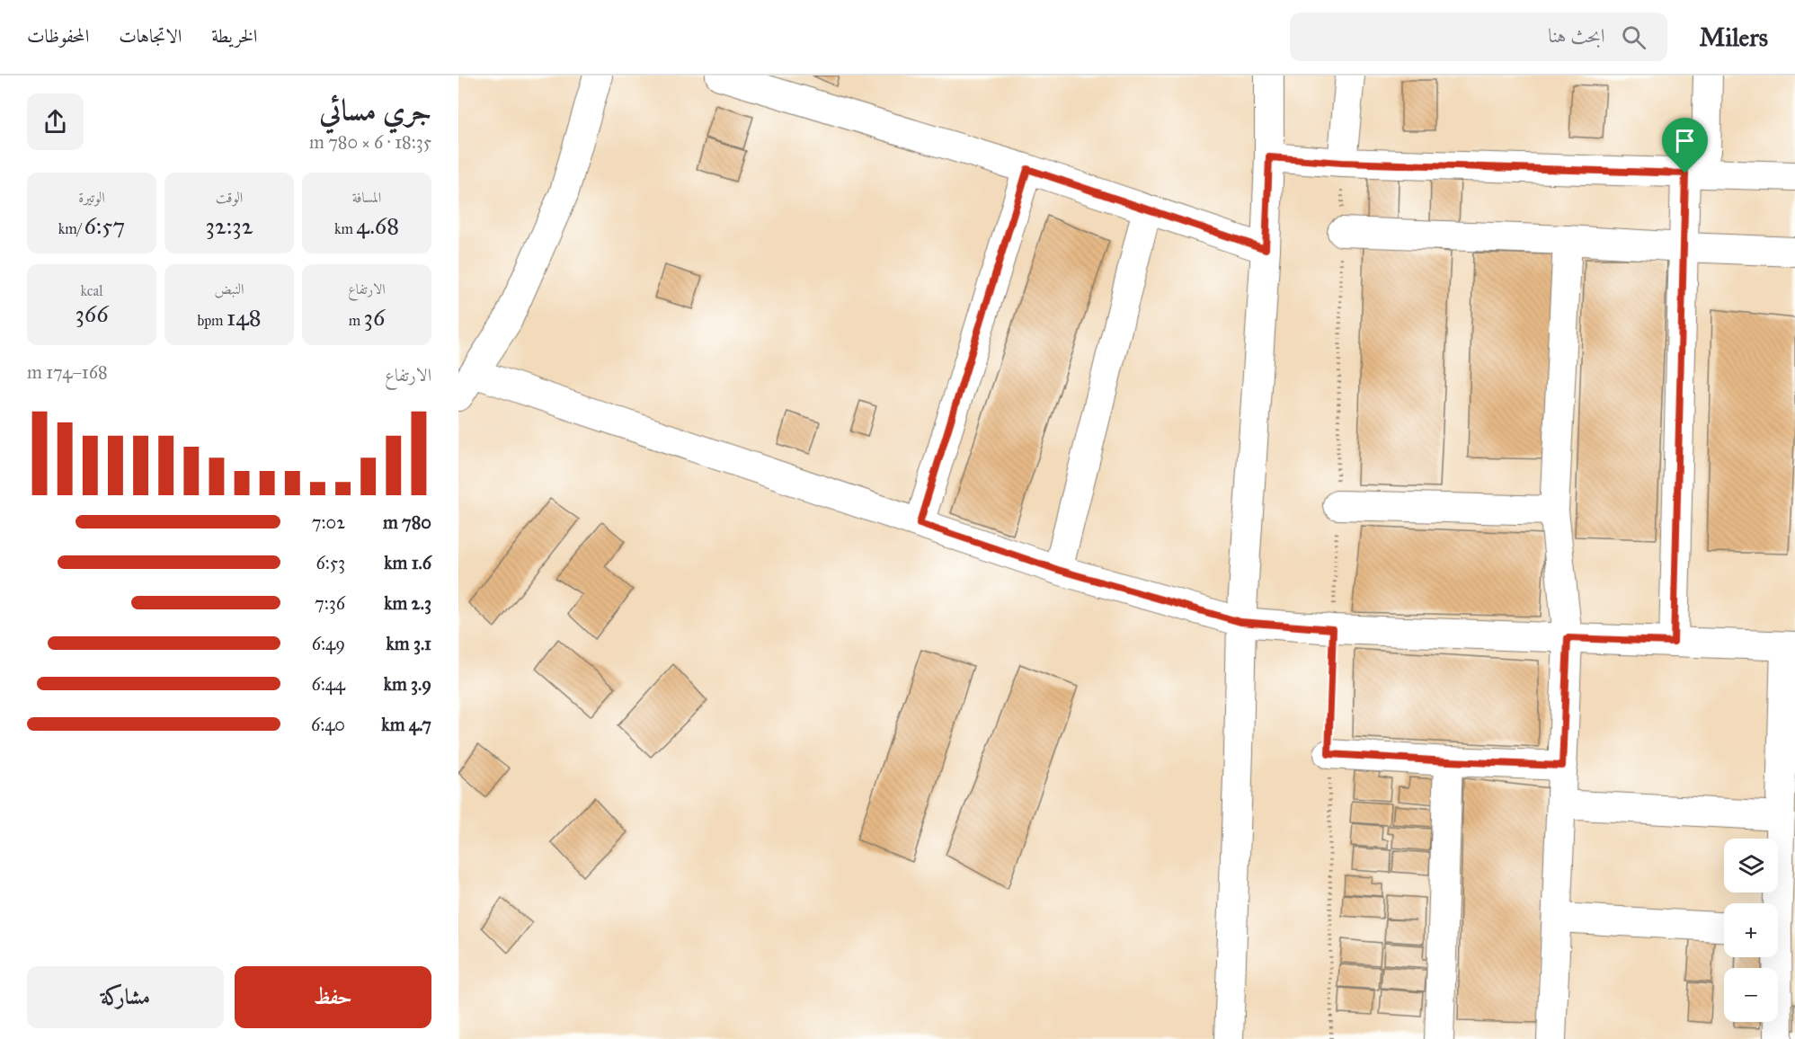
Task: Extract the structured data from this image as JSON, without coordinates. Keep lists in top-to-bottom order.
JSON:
{
  "page": {
    "header": "Milers",
    "search": "ابحث هنا",
    "nav": ["الخريطة", "الاتجاهات", "المحفوظات"],
    "heading": ["جري مسائي", "18:35 · 6 × 780 m"],
    "stats": [
      ["المسافة", "4.68 km"],
      ["الوقت", "32:32"],
      ["الوتيرة", "6:57 /km"],
      ["الارتفاع", "36 m"],
      ["النبض", "148 bpm"],
      ["kcal", "366"]
    ],
    "chart": ["الارتفاع", "168–174 m"],
    "list": [
      {
        "name": "780 m",
        "note": "7:02"
      },
      {
        "name": "1.6 km",
        "note": "6:53"
      },
      {
        "name": "2.3 km",
        "note": "7:36"
      },
      {
        "name": "3.1 km",
        "note": "6:49"
      },
      {
        "name": "3.9 km",
        "note": "6:44"
      },
      {
        "name": "4.7 km",
        "note": "6:40"
      }
    ],
    "map_buttons": ["+", "−"],
    "buttons": ["حفظ", "مشاركة"]
  }
}
